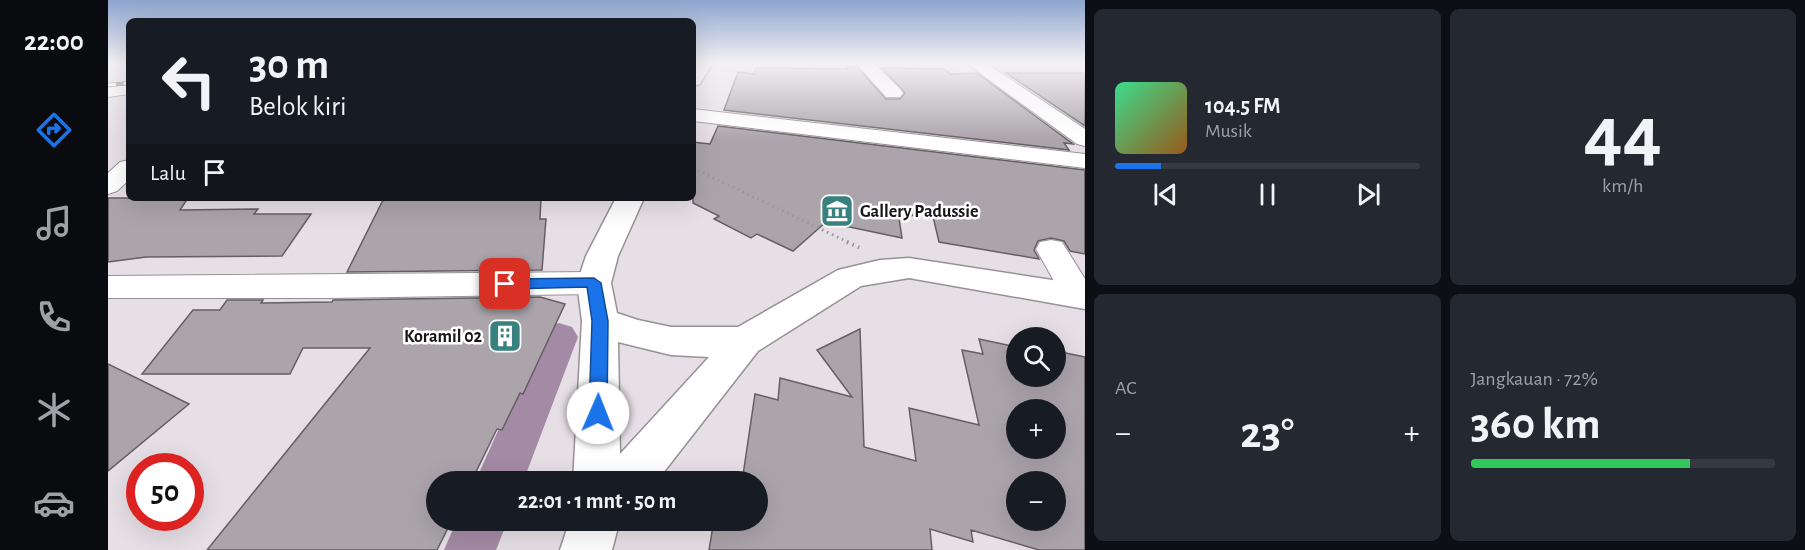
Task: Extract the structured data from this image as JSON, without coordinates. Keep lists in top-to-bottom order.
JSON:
{
  "places": {
    "museum": ["Gallery Padussie"],
    "building": ["Koramil 02"]
  },
  "page": {
    "tabs": "22:00",
    "tile": [
      ["44", "km/h"],
      "AC",
      ["Jangkauan · 72%", "360 km"]
    ],
    "turn": ["30 m", "Belok kiri"],
    "song": ["104.5 FM", "Musik"],
    "then": "Lalu",
    "map_buttons": ["+", "−"],
    "heat": ["−", "23°", "+"],
    "limit": "50",
    "trip": "22:01 · 1 mnt · 50 m"
  }
}
